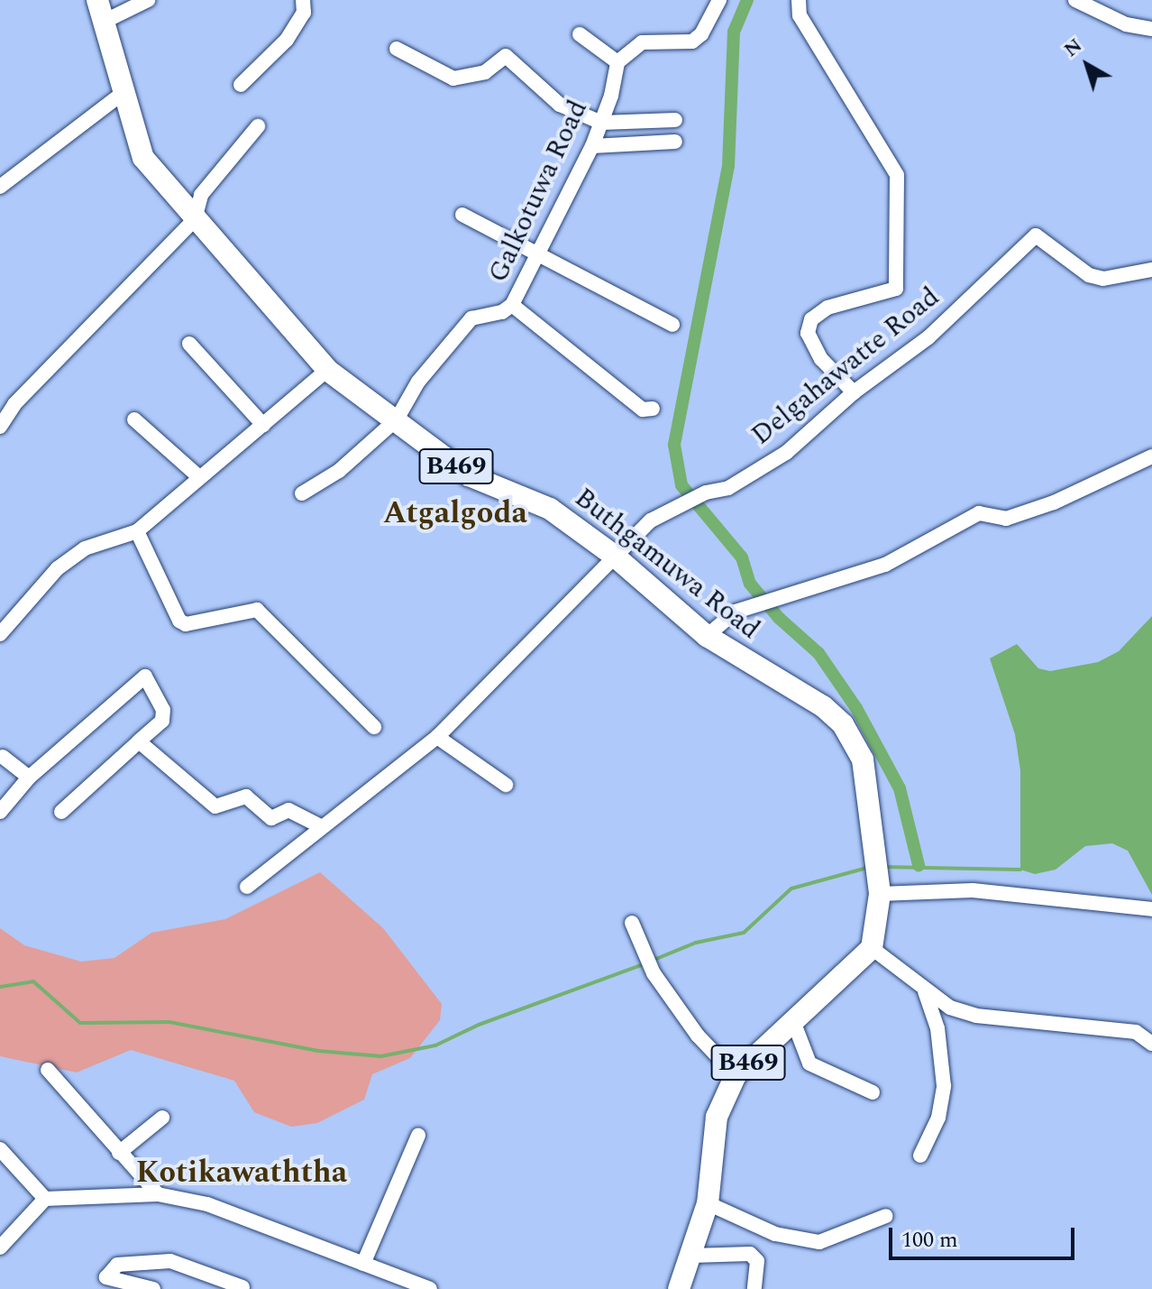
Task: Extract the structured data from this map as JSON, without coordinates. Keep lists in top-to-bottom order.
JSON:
{
  "streets": {
    "main road": ["B469", "Buthgamuwa Road"],
    "street": ["Galkotuwa Road", "Delgahawatte Road"]
  },
  "crossings": [
    ["Galkotuwa Road", "Buthgamuwa Road"],
    ["Delgahawatte Road", "Buthgamuwa Road"],
    ["B469", "Buthgamuwa Road"]
  ],
  "districts": ["Atgalgoda", "Kotikawaththa"],
  "scale_bar": "100 m",
  "north": "top left"
}
